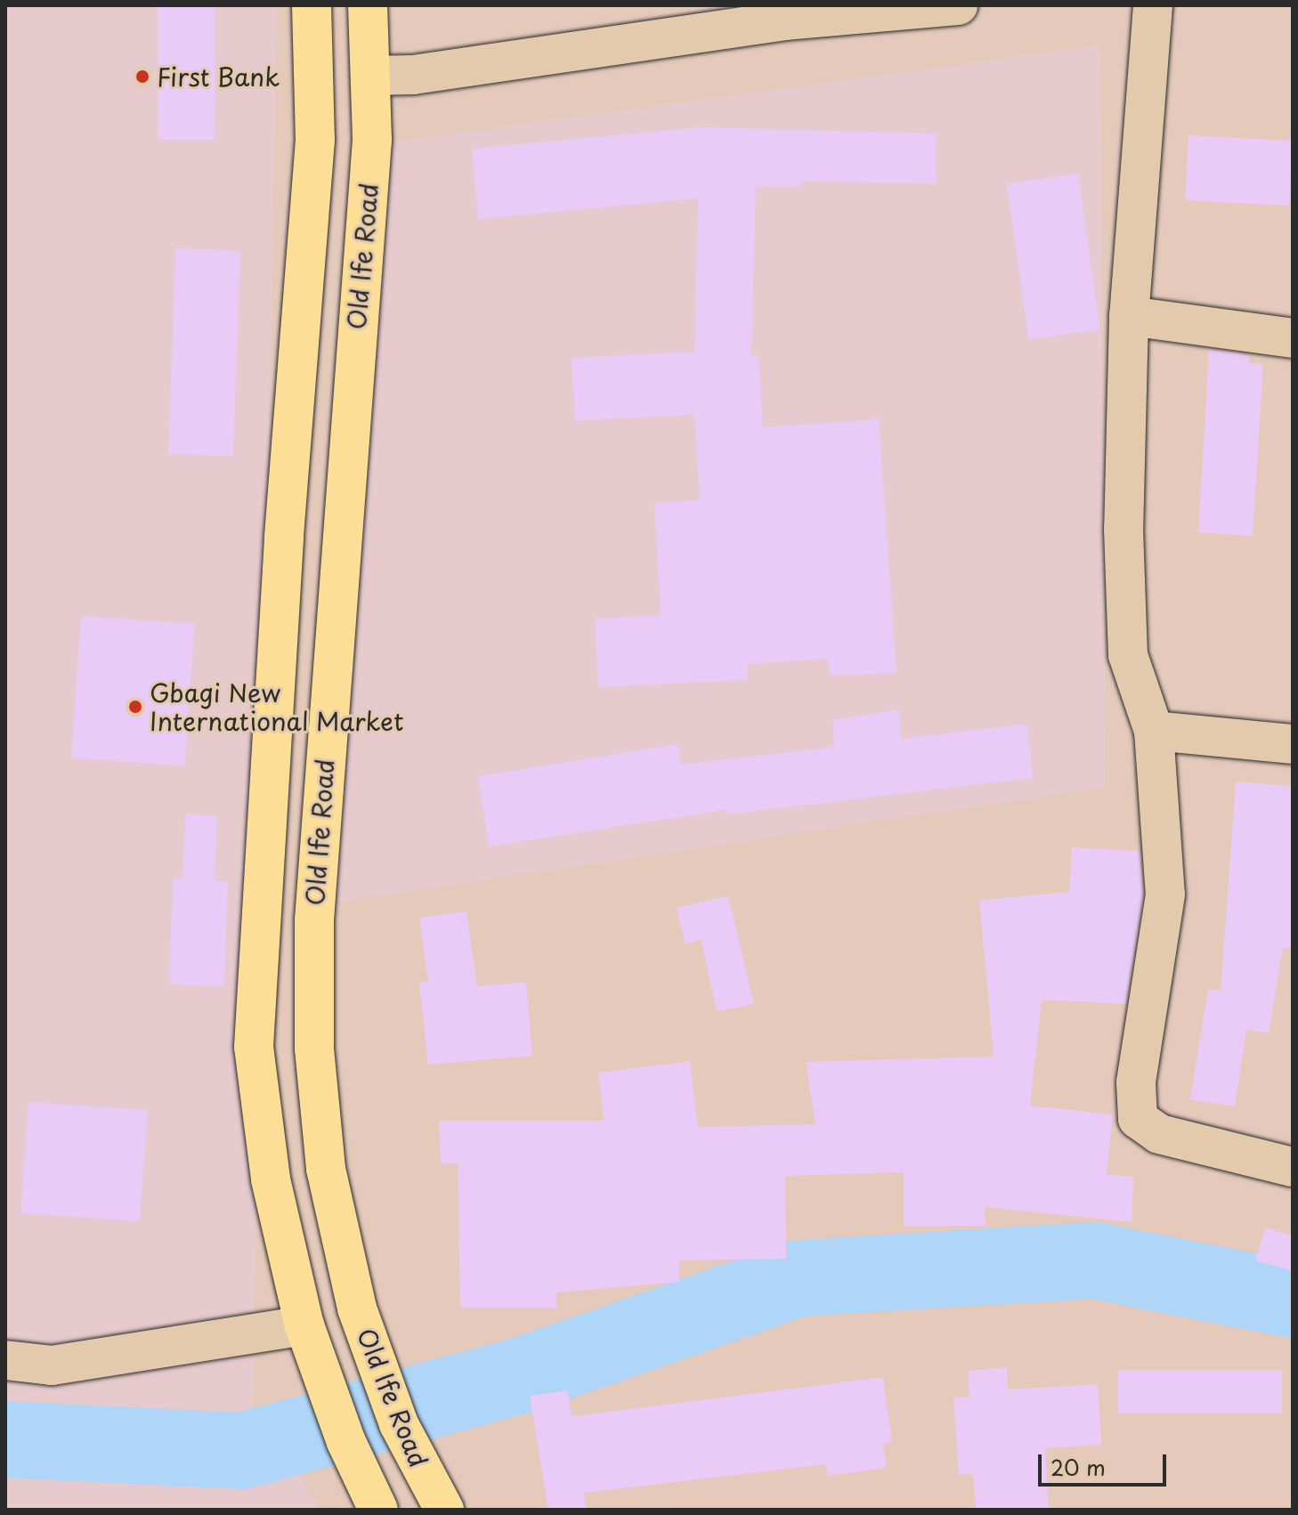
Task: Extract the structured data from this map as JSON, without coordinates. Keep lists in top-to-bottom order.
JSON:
{
  "streets": {
    "main road": ["Old Ife Road"]
  },
  "places": ["First Bank", "Gbagi New International Market"],
  "scale_bar": "20 m"
}
